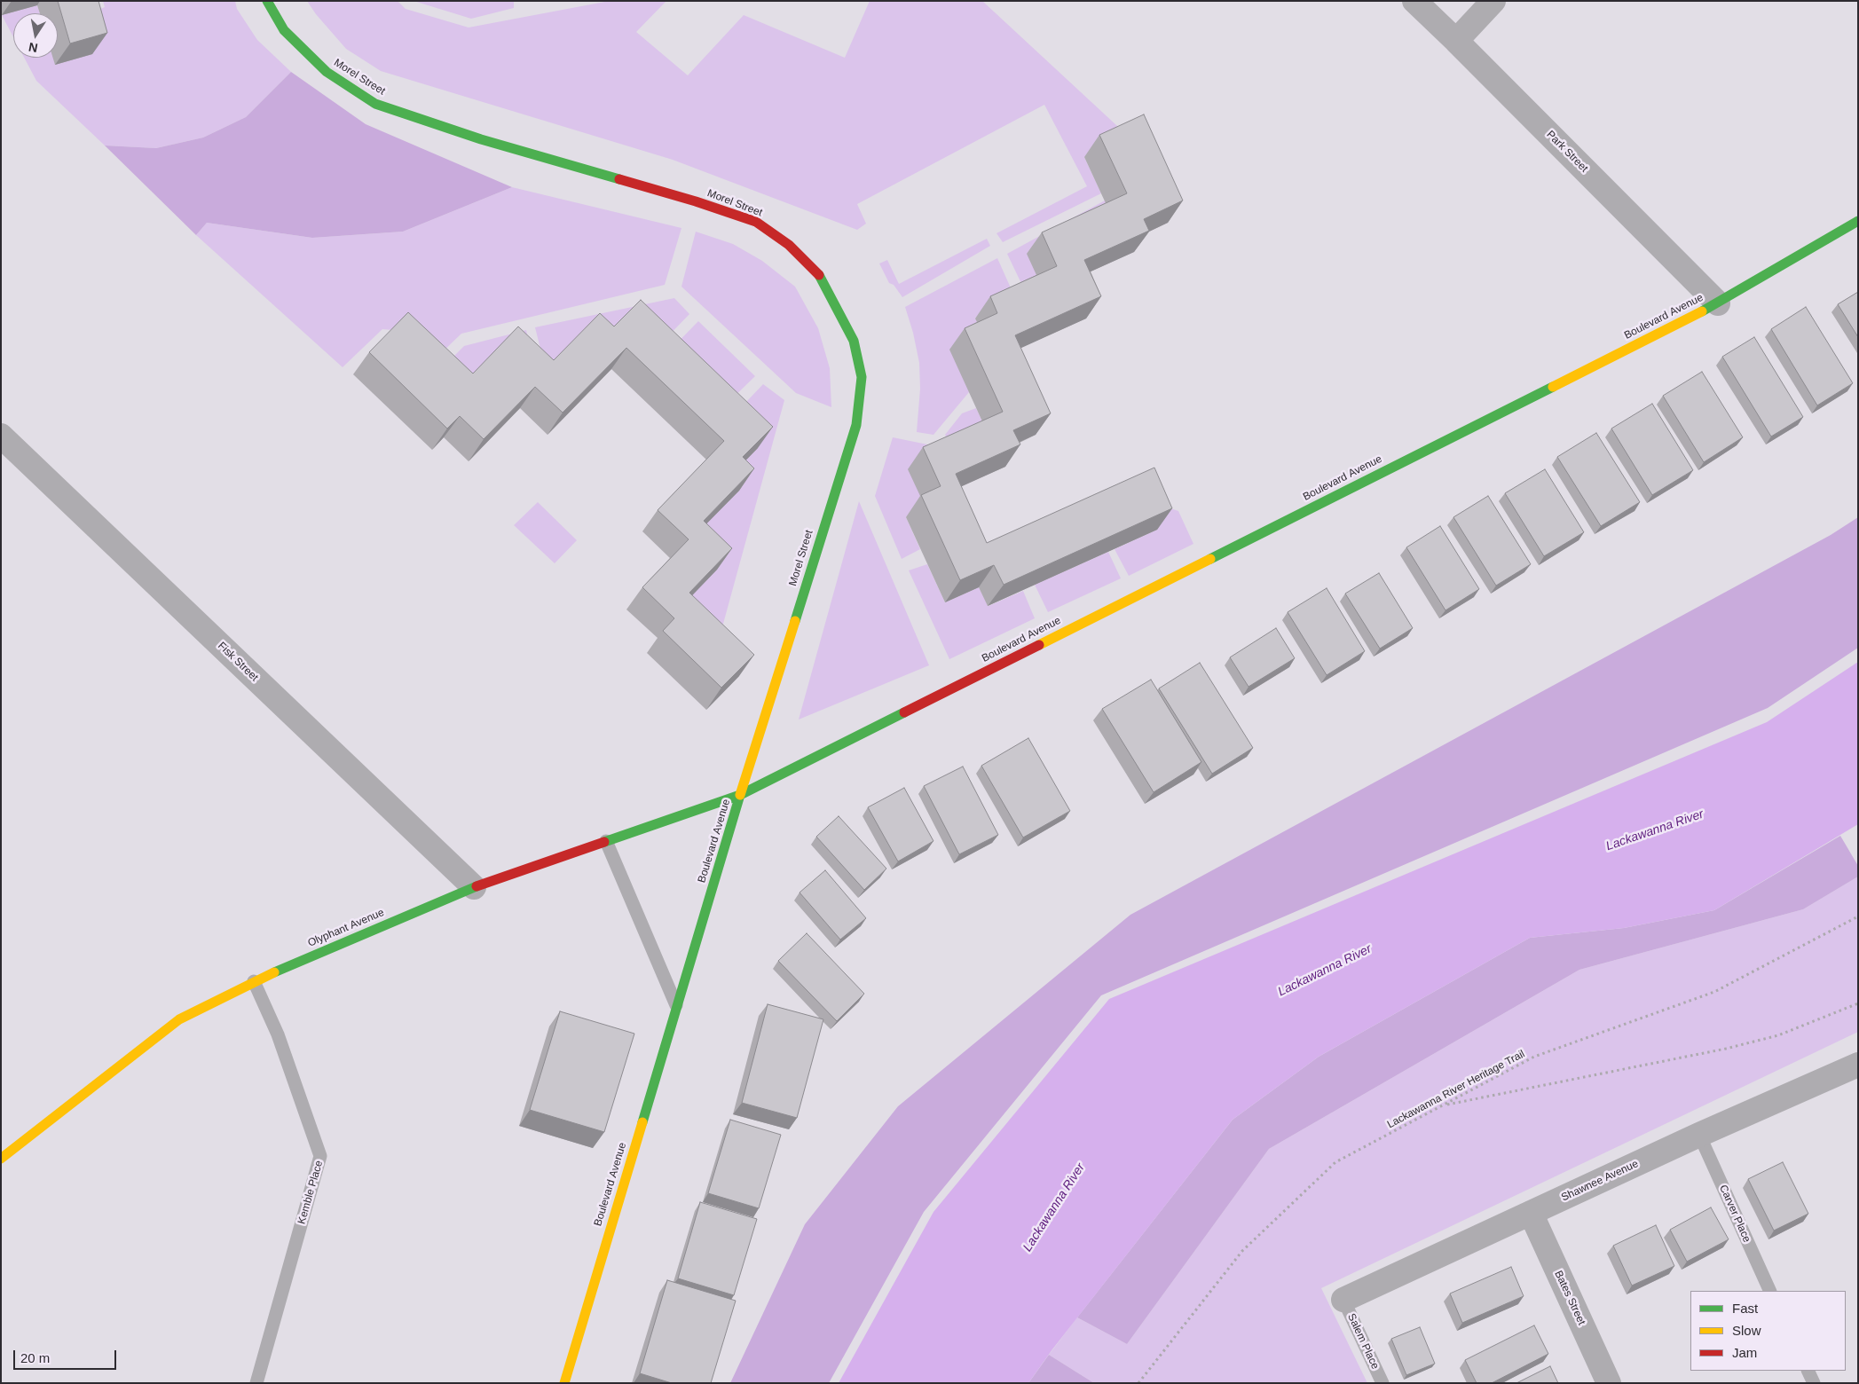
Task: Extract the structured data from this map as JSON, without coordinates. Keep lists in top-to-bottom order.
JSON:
{
  "streets": {
    "street": [
      "Morel Street",
      "Park Street",
      "Boulevard Avenue",
      "Fisk Street",
      "Olyphant Avenue",
      "Shawnee Avenue",
      "Bates Street"
    ],
    "lane": ["Kemble Place", "Carver Place", "Salem Place"],
    "path": ["Lackawanna River Heritage Trail"]
  },
  "crossings": [
    ["Morel Street", "Boulevard Avenue"],
    ["Morel Street", "Olyphant Avenue"],
    ["Park Street", "Boulevard Avenue"],
    ["Boulevard Avenue", "Olyphant Avenue"],
    ["Fisk Street", "Olyphant Avenue"],
    ["Olyphant Avenue", "Kemble Place"],
    ["Shawnee Avenue", "Carver Place"],
    ["Shawnee Avenue", "Bates Street"],
    ["Shawnee Avenue", "Salem Place"]
  ],
  "water": ["Lackawanna River"],
  "legend": ["Fast", "Slow", "Jam"],
  "scale_bar": "20 m",
  "north": "bottom"
}
